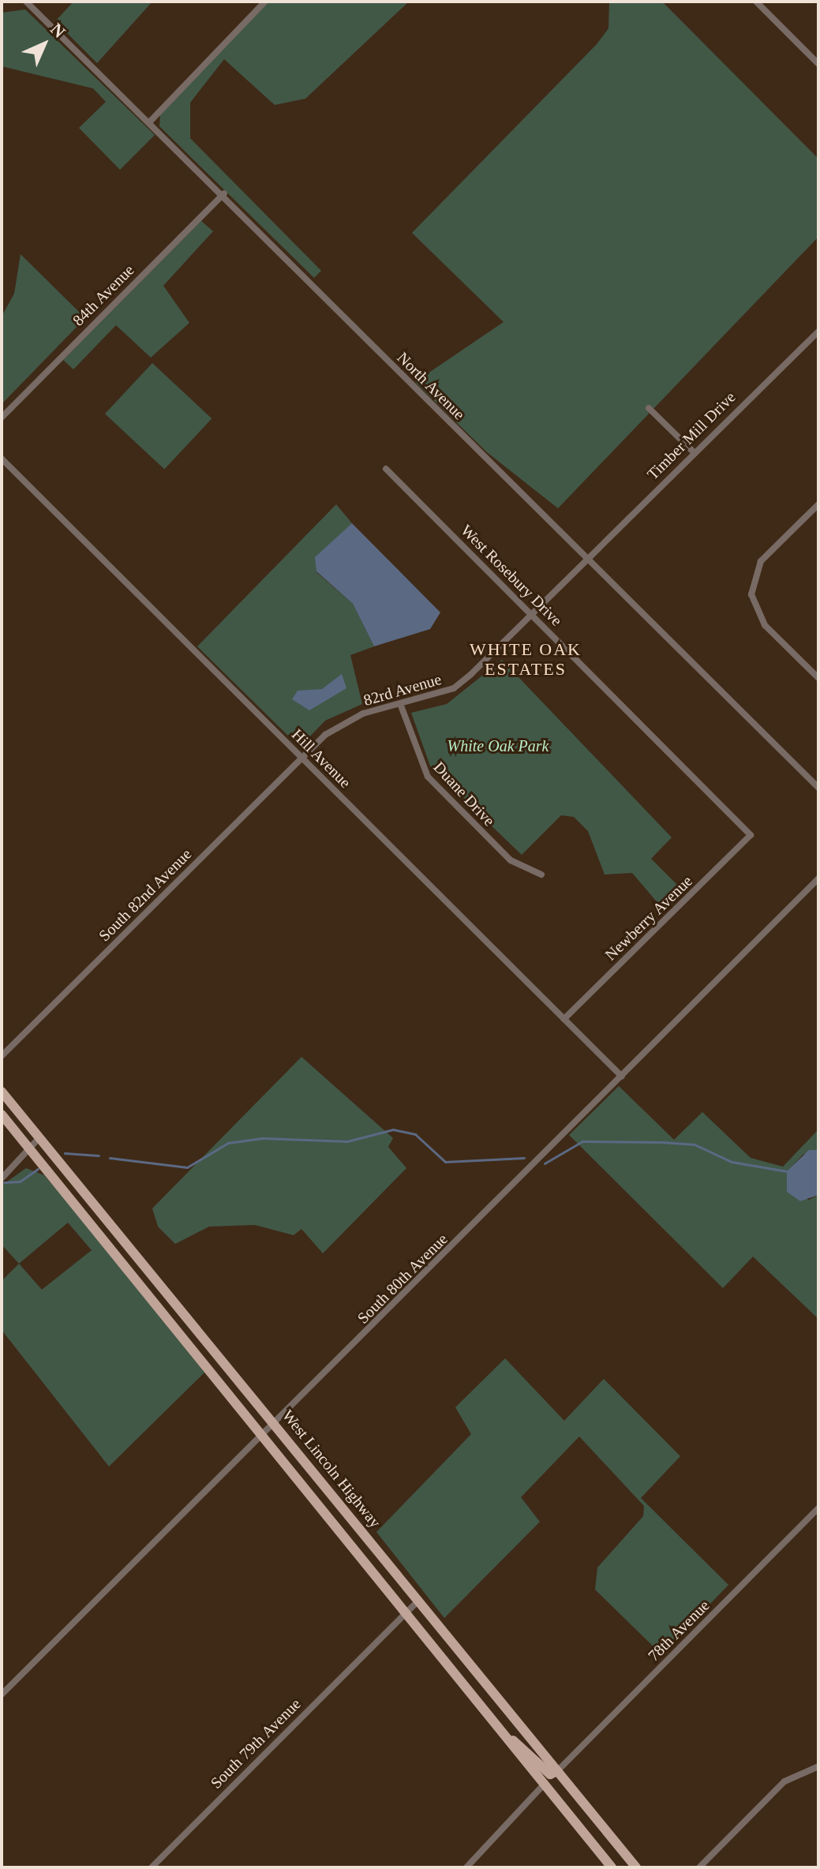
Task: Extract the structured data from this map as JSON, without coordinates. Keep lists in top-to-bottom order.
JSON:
{
  "streets": {
    "main road": ["West Lincoln Highway"],
    "street": [
      "84th Avenue",
      "North Avenue",
      "Timber Mill Drive",
      "West Rosebury Drive",
      "82rd Avenue",
      "Hill Avenue",
      "Duane Drive",
      "South 82nd Avenue",
      "Newberry Avenue",
      "South 80th Avenue",
      "78th Avenue",
      "South 79th Avenue"
    ]
  },
  "crossings": [
    ["84th Avenue", "North Avenue"],
    ["North Avenue", "Timber Mill Drive"],
    ["North Avenue", "82rd Avenue"],
    ["Timber Mill Drive", "82rd Avenue"],
    ["West Rosebury Drive", "82rd Avenue"],
    ["West Rosebury Drive", "Newberry Avenue"],
    ["82rd Avenue", "Hill Avenue"],
    ["82rd Avenue", "Duane Drive"],
    ["82rd Avenue", "South 82nd Avenue"],
    ["Hill Avenue", "South 82nd Avenue"],
    ["Hill Avenue", "Newberry Avenue"],
    ["Hill Avenue", "South 80th Avenue"],
    ["South 80th Avenue", "West Lincoln Highway"],
    ["West Lincoln Highway", "78th Avenue"],
    ["West Lincoln Highway", "South 79th Avenue"]
  ],
  "districts": ["WHITE OAK ESTATES"],
  "parks": ["White Oak Park"],
  "north": "top right"
}
